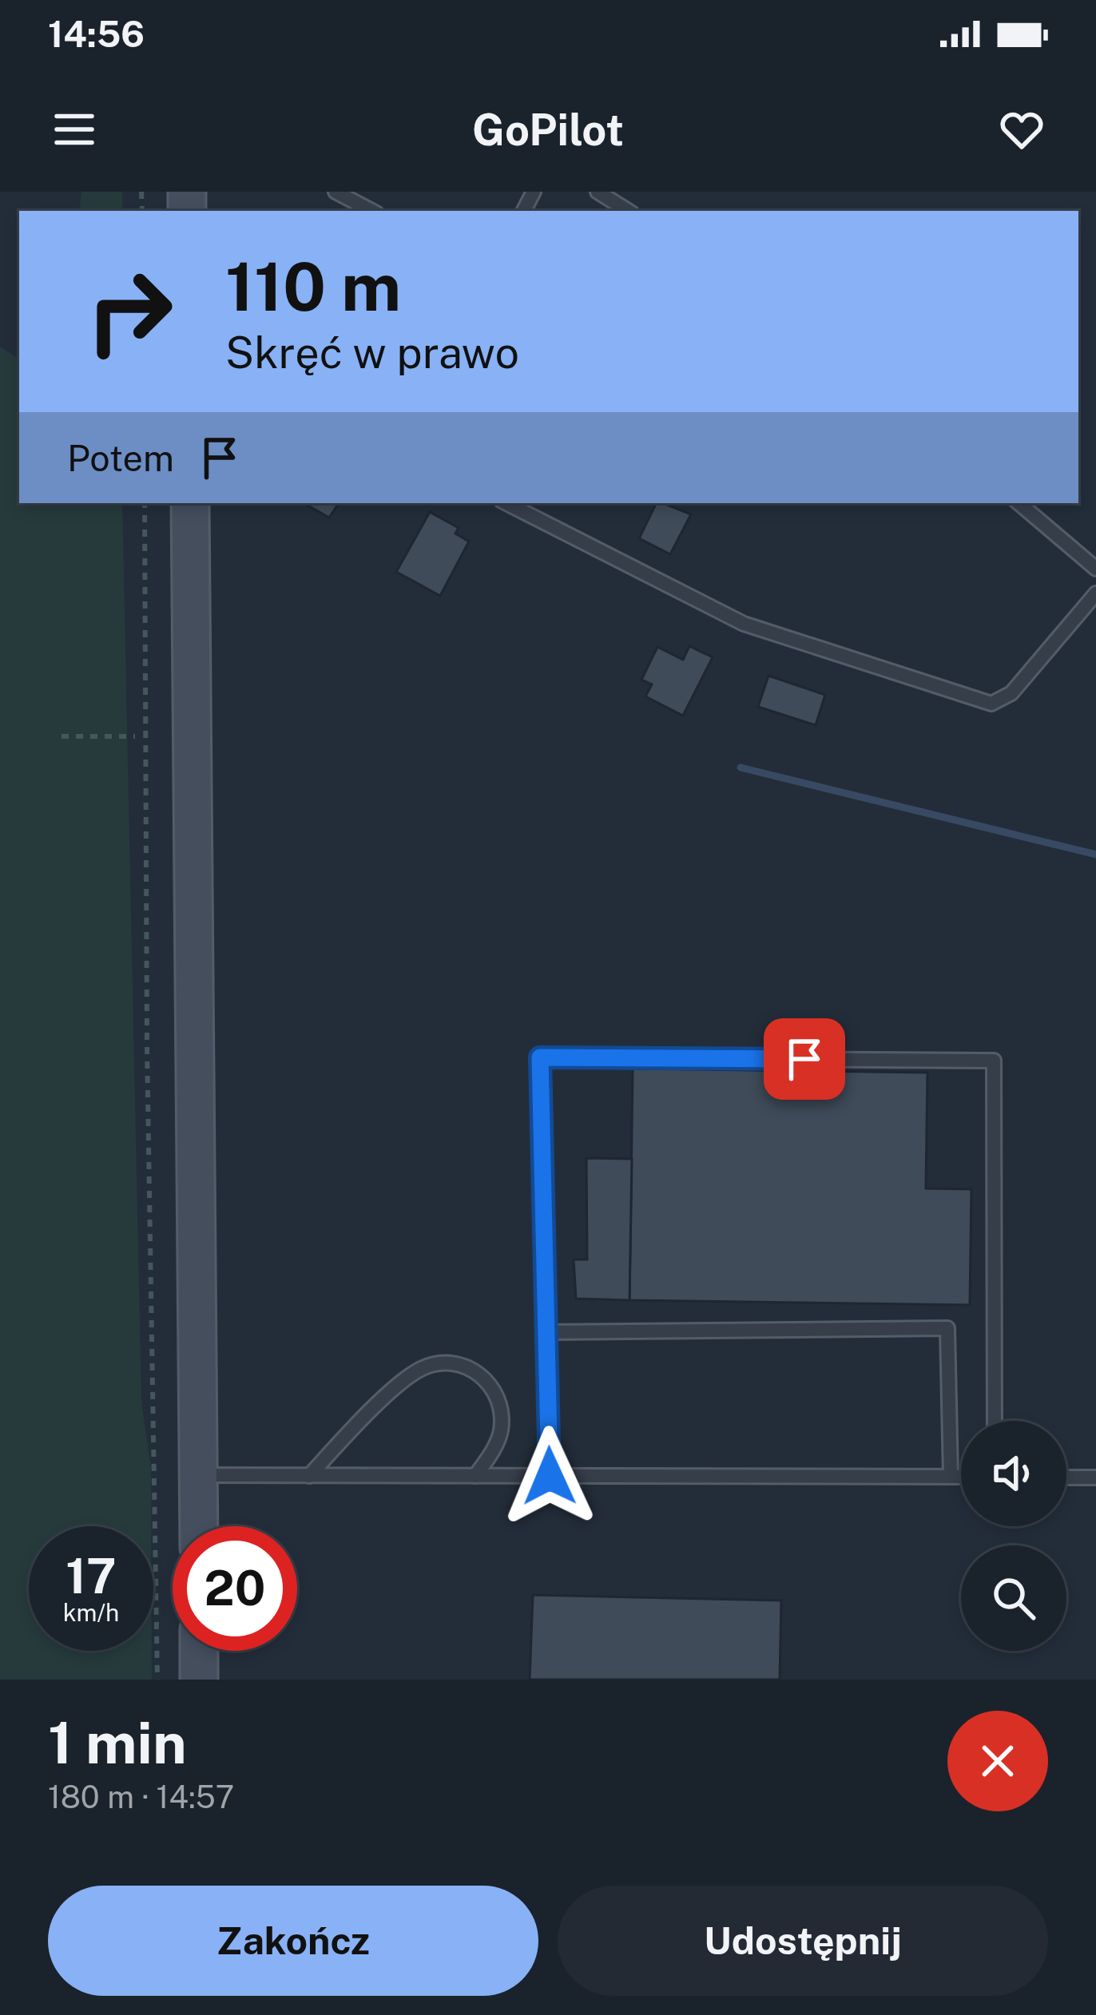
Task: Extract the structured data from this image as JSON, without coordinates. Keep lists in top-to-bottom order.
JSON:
{
  "page": {
    "status": "14:56",
    "header": "GoPilot",
    "turn": ["110 m", "Skręć w prawo"],
    "then": "Potem",
    "speed": "17 km/h",
    "limit": "20",
    "heading": ["1 min", "180 m · 14:57"],
    "buttons": ["Zakończ", "Udostępnij"]
  }
}
